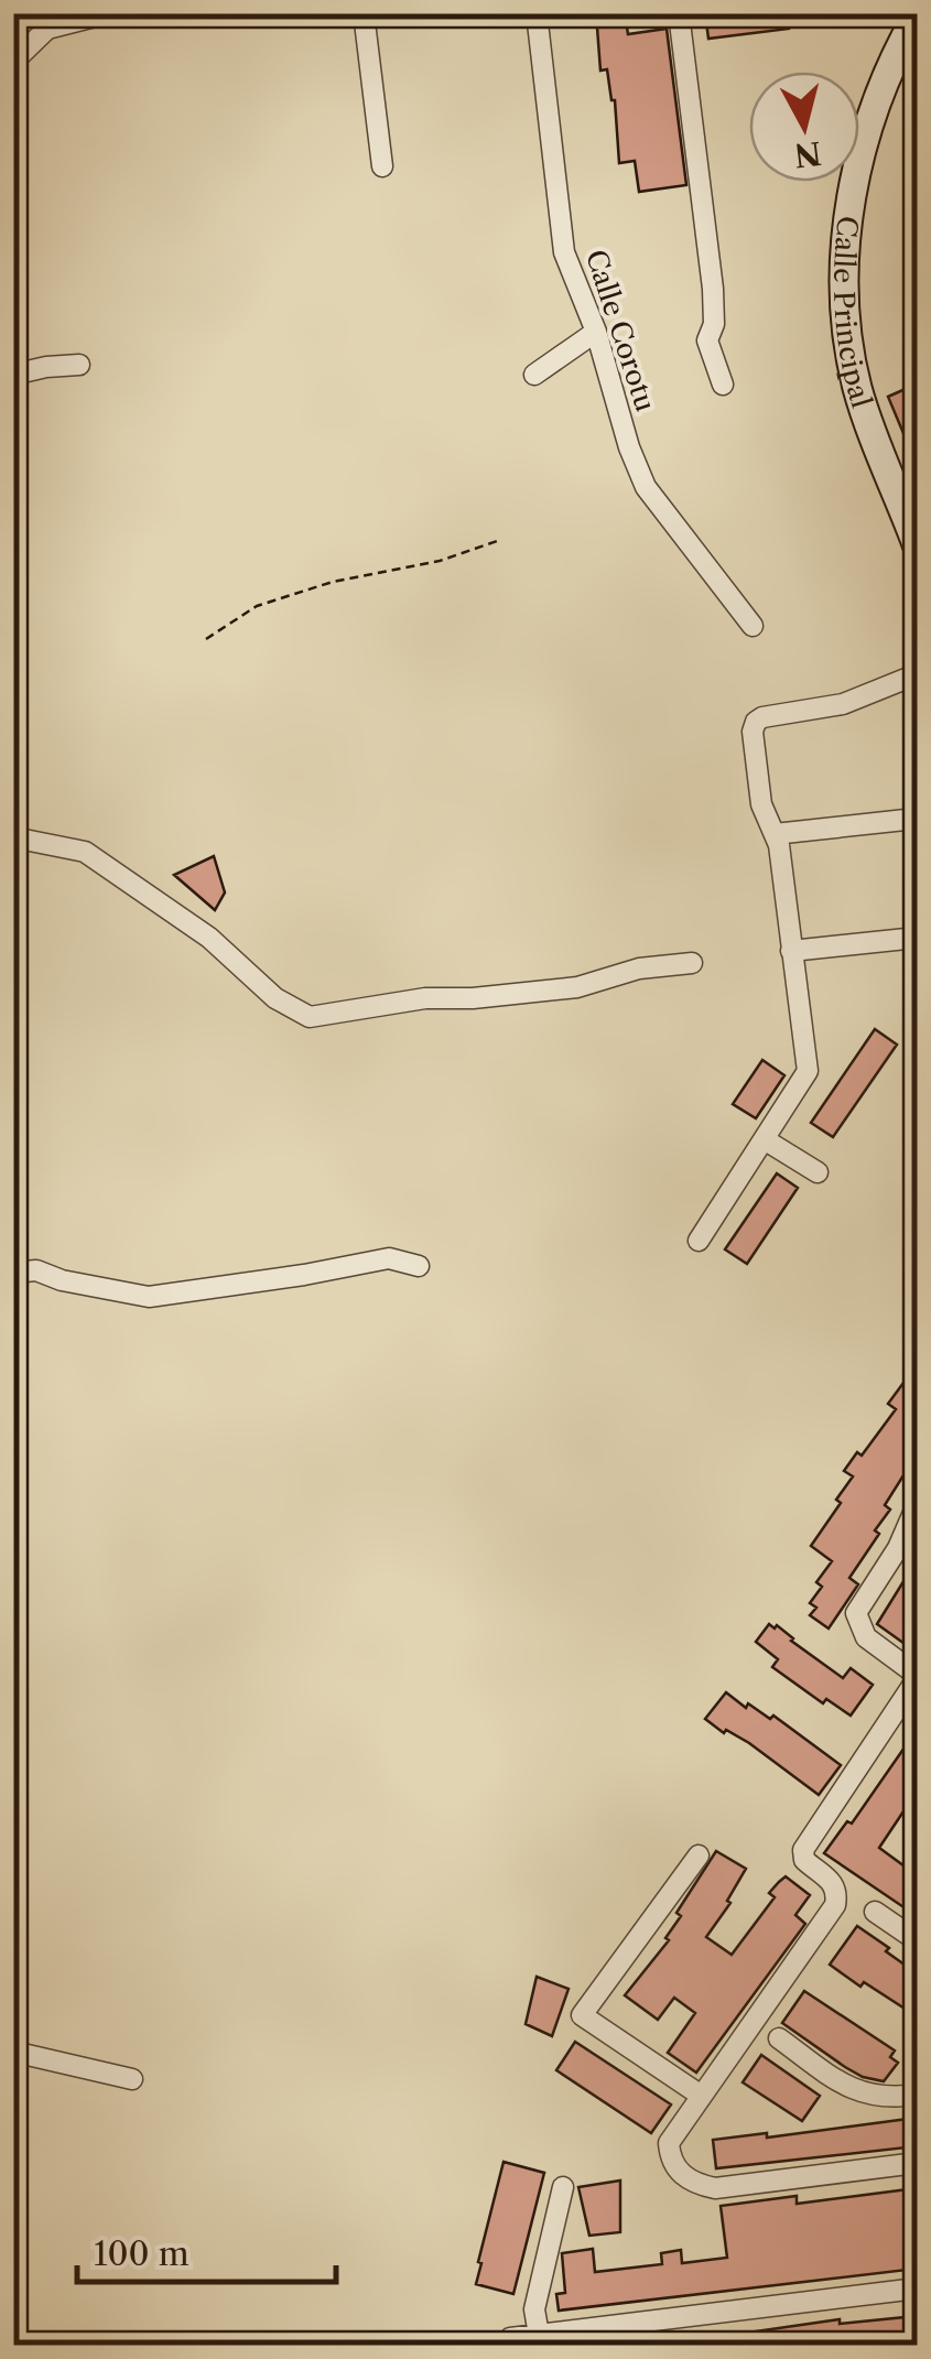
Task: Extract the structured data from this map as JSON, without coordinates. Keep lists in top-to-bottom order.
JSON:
{
  "streets": {
    "street": ["Calle Principal", "Calle Corotu"]
  },
  "scale_bar": "100 m",
  "north": "bottom"
}
